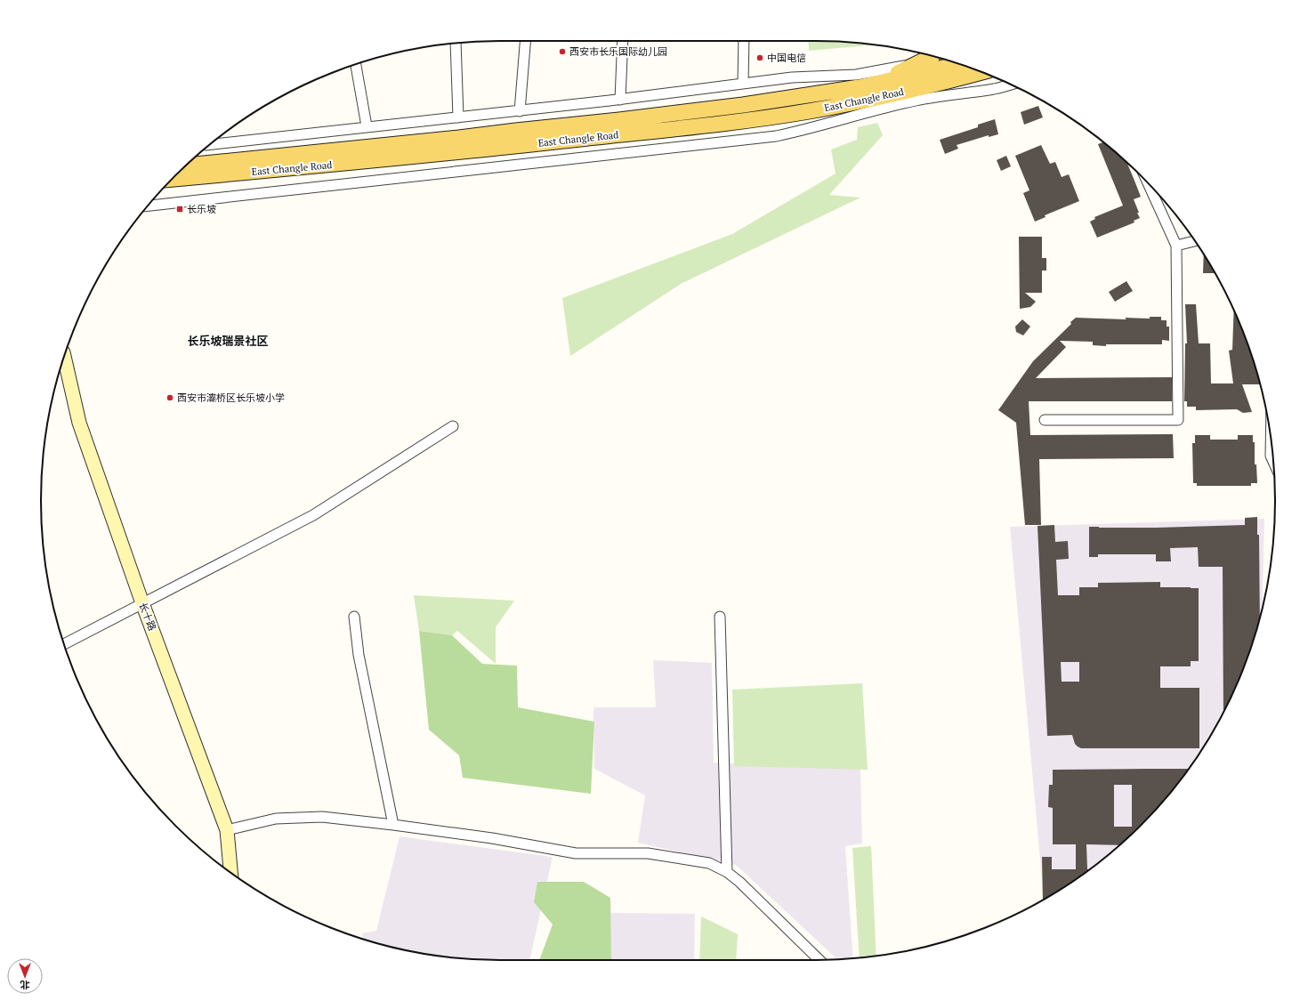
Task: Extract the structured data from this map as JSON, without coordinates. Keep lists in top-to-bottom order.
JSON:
{
  "streets": {
    "main road": ["East Changle Road"],
    "street": ["长十路"]
  },
  "districts": ["长乐坡瑞景社区"],
  "places": {
    "other": ["西安市长乐国际幼儿园", "中国电信", "西安市灞桥区长乐坡小学"],
    "transit": ["长乐坡"]
  },
  "north": "bottom"
}
